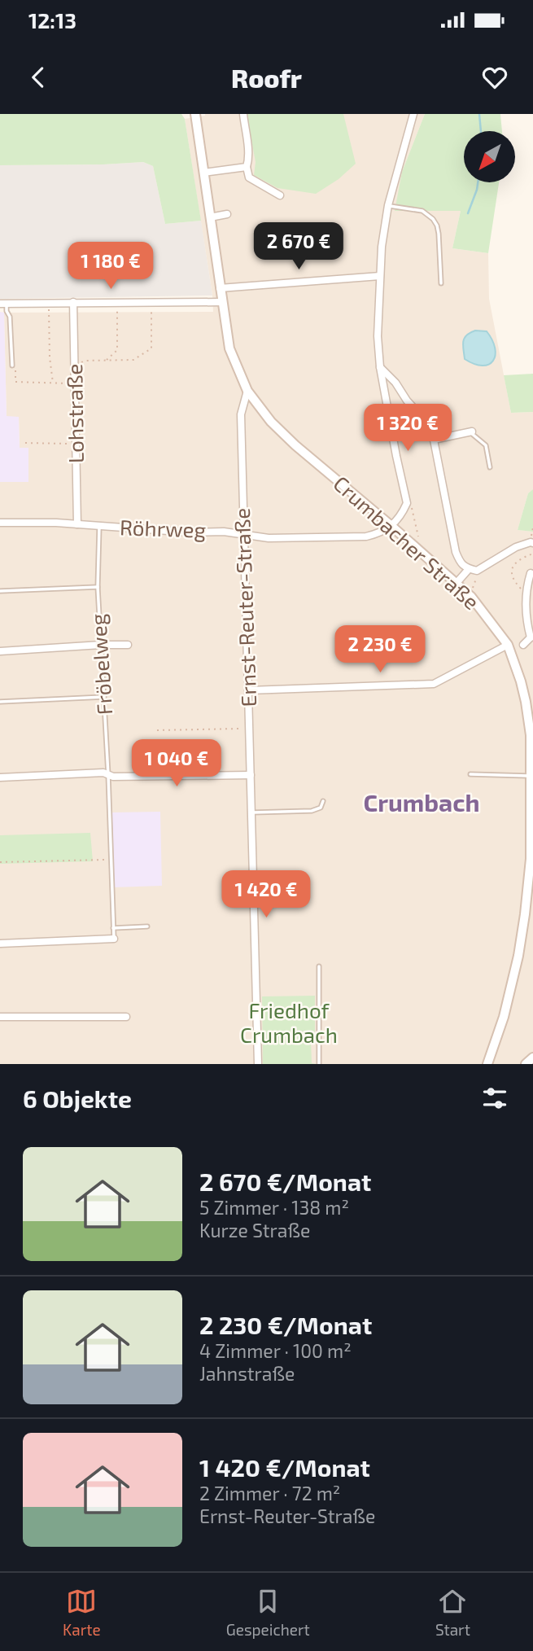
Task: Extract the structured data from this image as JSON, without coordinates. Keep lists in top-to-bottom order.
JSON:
{
  "streets": {
    "main road": ["Crumbacher Straße"],
    "street": ["Lohstraße", "Röhrweg", "Ernst-Reuter-Straße"],
    "lane": ["Fröbelweg"]
  },
  "crossings": [
    ["Lohstraße", "Röhrweg"],
    ["Röhrweg", "Crumbacher Straße"],
    ["Röhrweg", "Ernst-Reuter-Straße"],
    ["Röhrweg", "Fröbelweg"],
    ["Crumbacher Straße", "Ernst-Reuter-Straße"]
  ],
  "districts": ["Crumbach"],
  "parks": ["Friedhof Crumbach"],
  "north": "bottom left",
  "page": {
    "status": "12:13",
    "header": "Roofr",
    "price": [
      "2 670 €",
      "1 180 €",
      "1 320 €",
      "2 230 €",
      "1 040 €",
      "1 420 €"
    ],
    "heading": "6 Objekte",
    "list": [
      {
        "name": "2 670 €/Monat",
        "note": "5 Zimmer · 138 m² · Kurze Straße"
      },
      {
        "name": "2 230 €/Monat",
        "note": "4 Zimmer · 100 m² · Jahnstraße"
      },
      {
        "name": "1 420 €/Monat",
        "note": "2 Zimmer · 72 m² · Ernst-Reuter-Straße"
      }
    ],
    "tabs": ["Karte", "Gespeichert", "Start"]
  }
}
